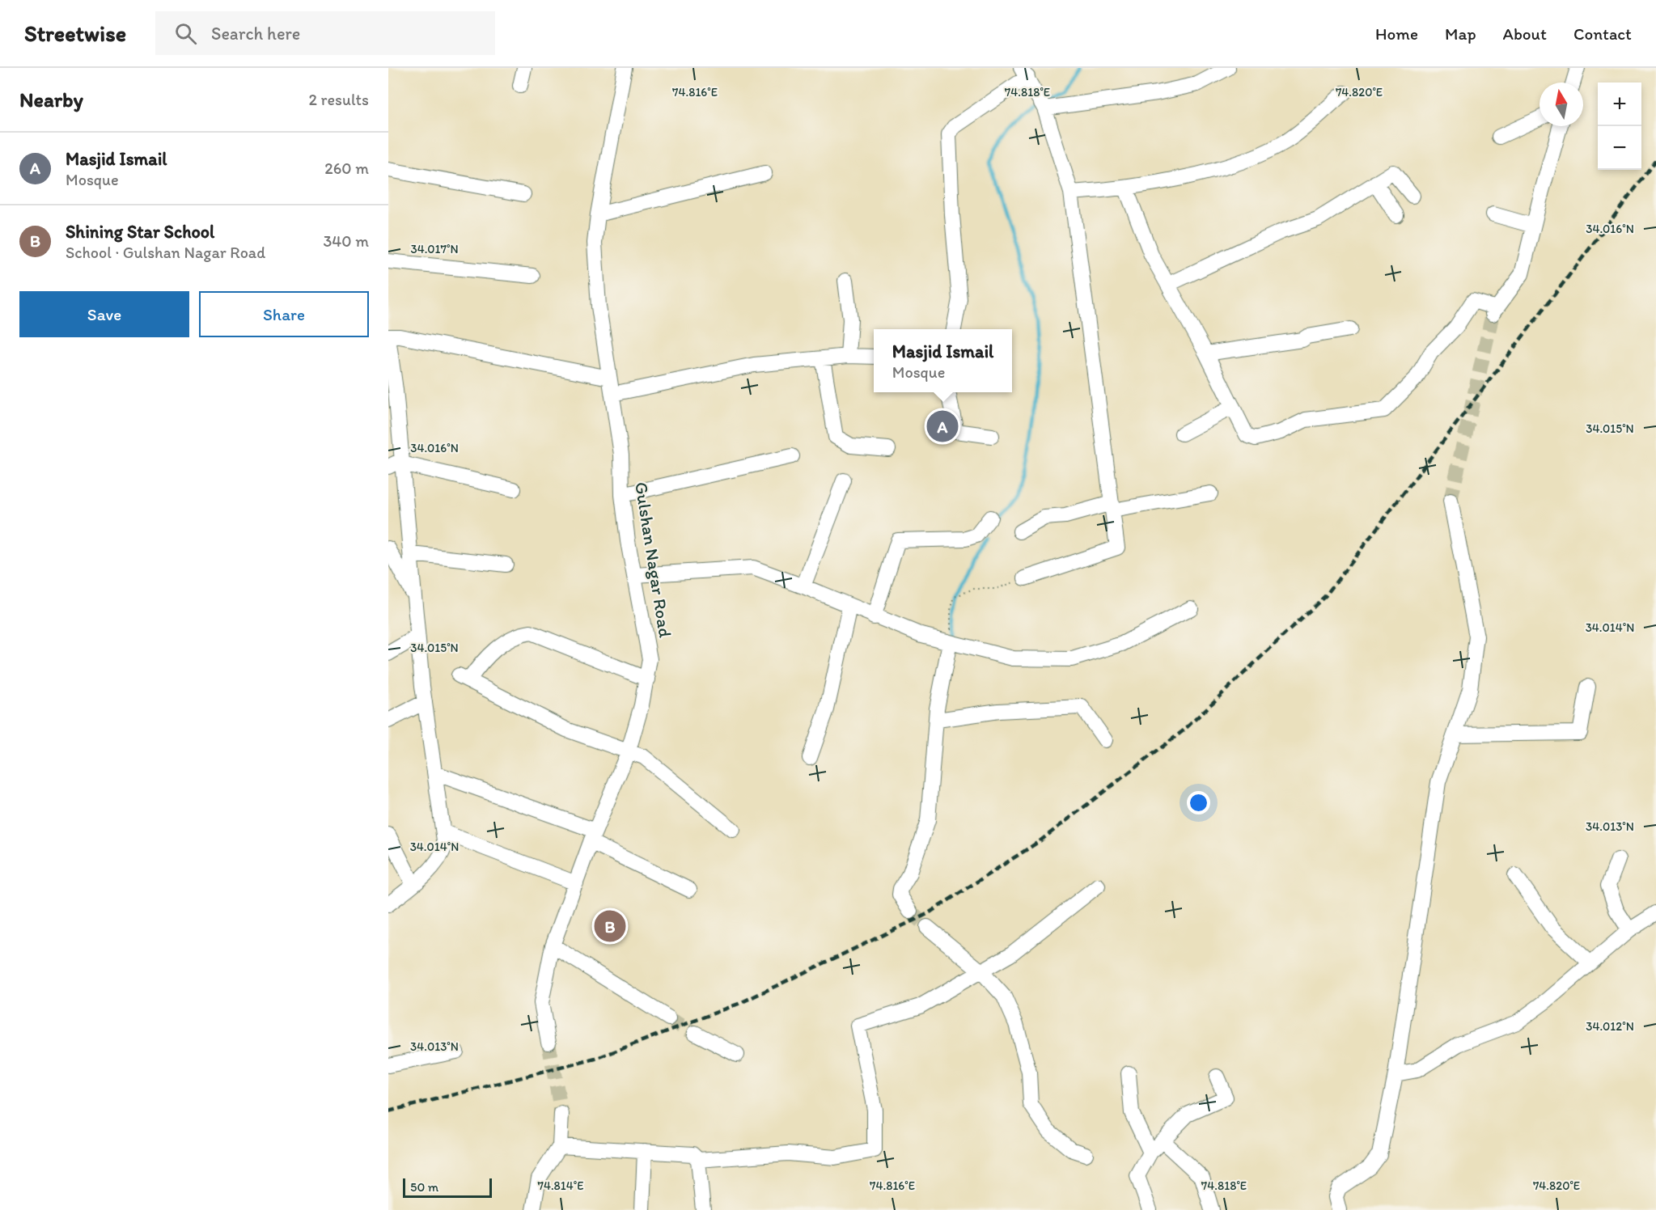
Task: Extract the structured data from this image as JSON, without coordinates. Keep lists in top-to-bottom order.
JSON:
{
  "streets": {
    "street": ["Gulshan Nagar Road"]
  },
  "scale_bar": "50 m",
  "north": "top",
  "page": {
    "header": "Streetwise",
    "search": "Search here",
    "nav": [
      "Home",
      "Map",
      "About",
      "Contact"
    ],
    "heading": ["Nearby", "2 results"],
    "map_buttons": ["+", "−"],
    "list": [
      {
        "mark": "A",
        "name": "Masjid Ismail",
        "note": "Mosque",
        "value": "260 m"
      },
      {
        "mark": "B",
        "name": "Shining Star School",
        "note": "School · Gulshan Nagar Road",
        "value": "340 m"
      }
    ],
    "buttons": ["Save", "Share"],
    "popup": ["Masjid Ismail", "Mosque"],
    "pins": ["A", "B"],
    "scale": "50 m"
  },
  "coordinates": [
    "74.816°E",
    "74.818°E",
    "74.820°E",
    "34.016°N",
    "34.017°N",
    "34.015°N",
    "34.014°N",
    "34.013°N",
    "34.012°N",
    "74.814°E"
  ]
}
